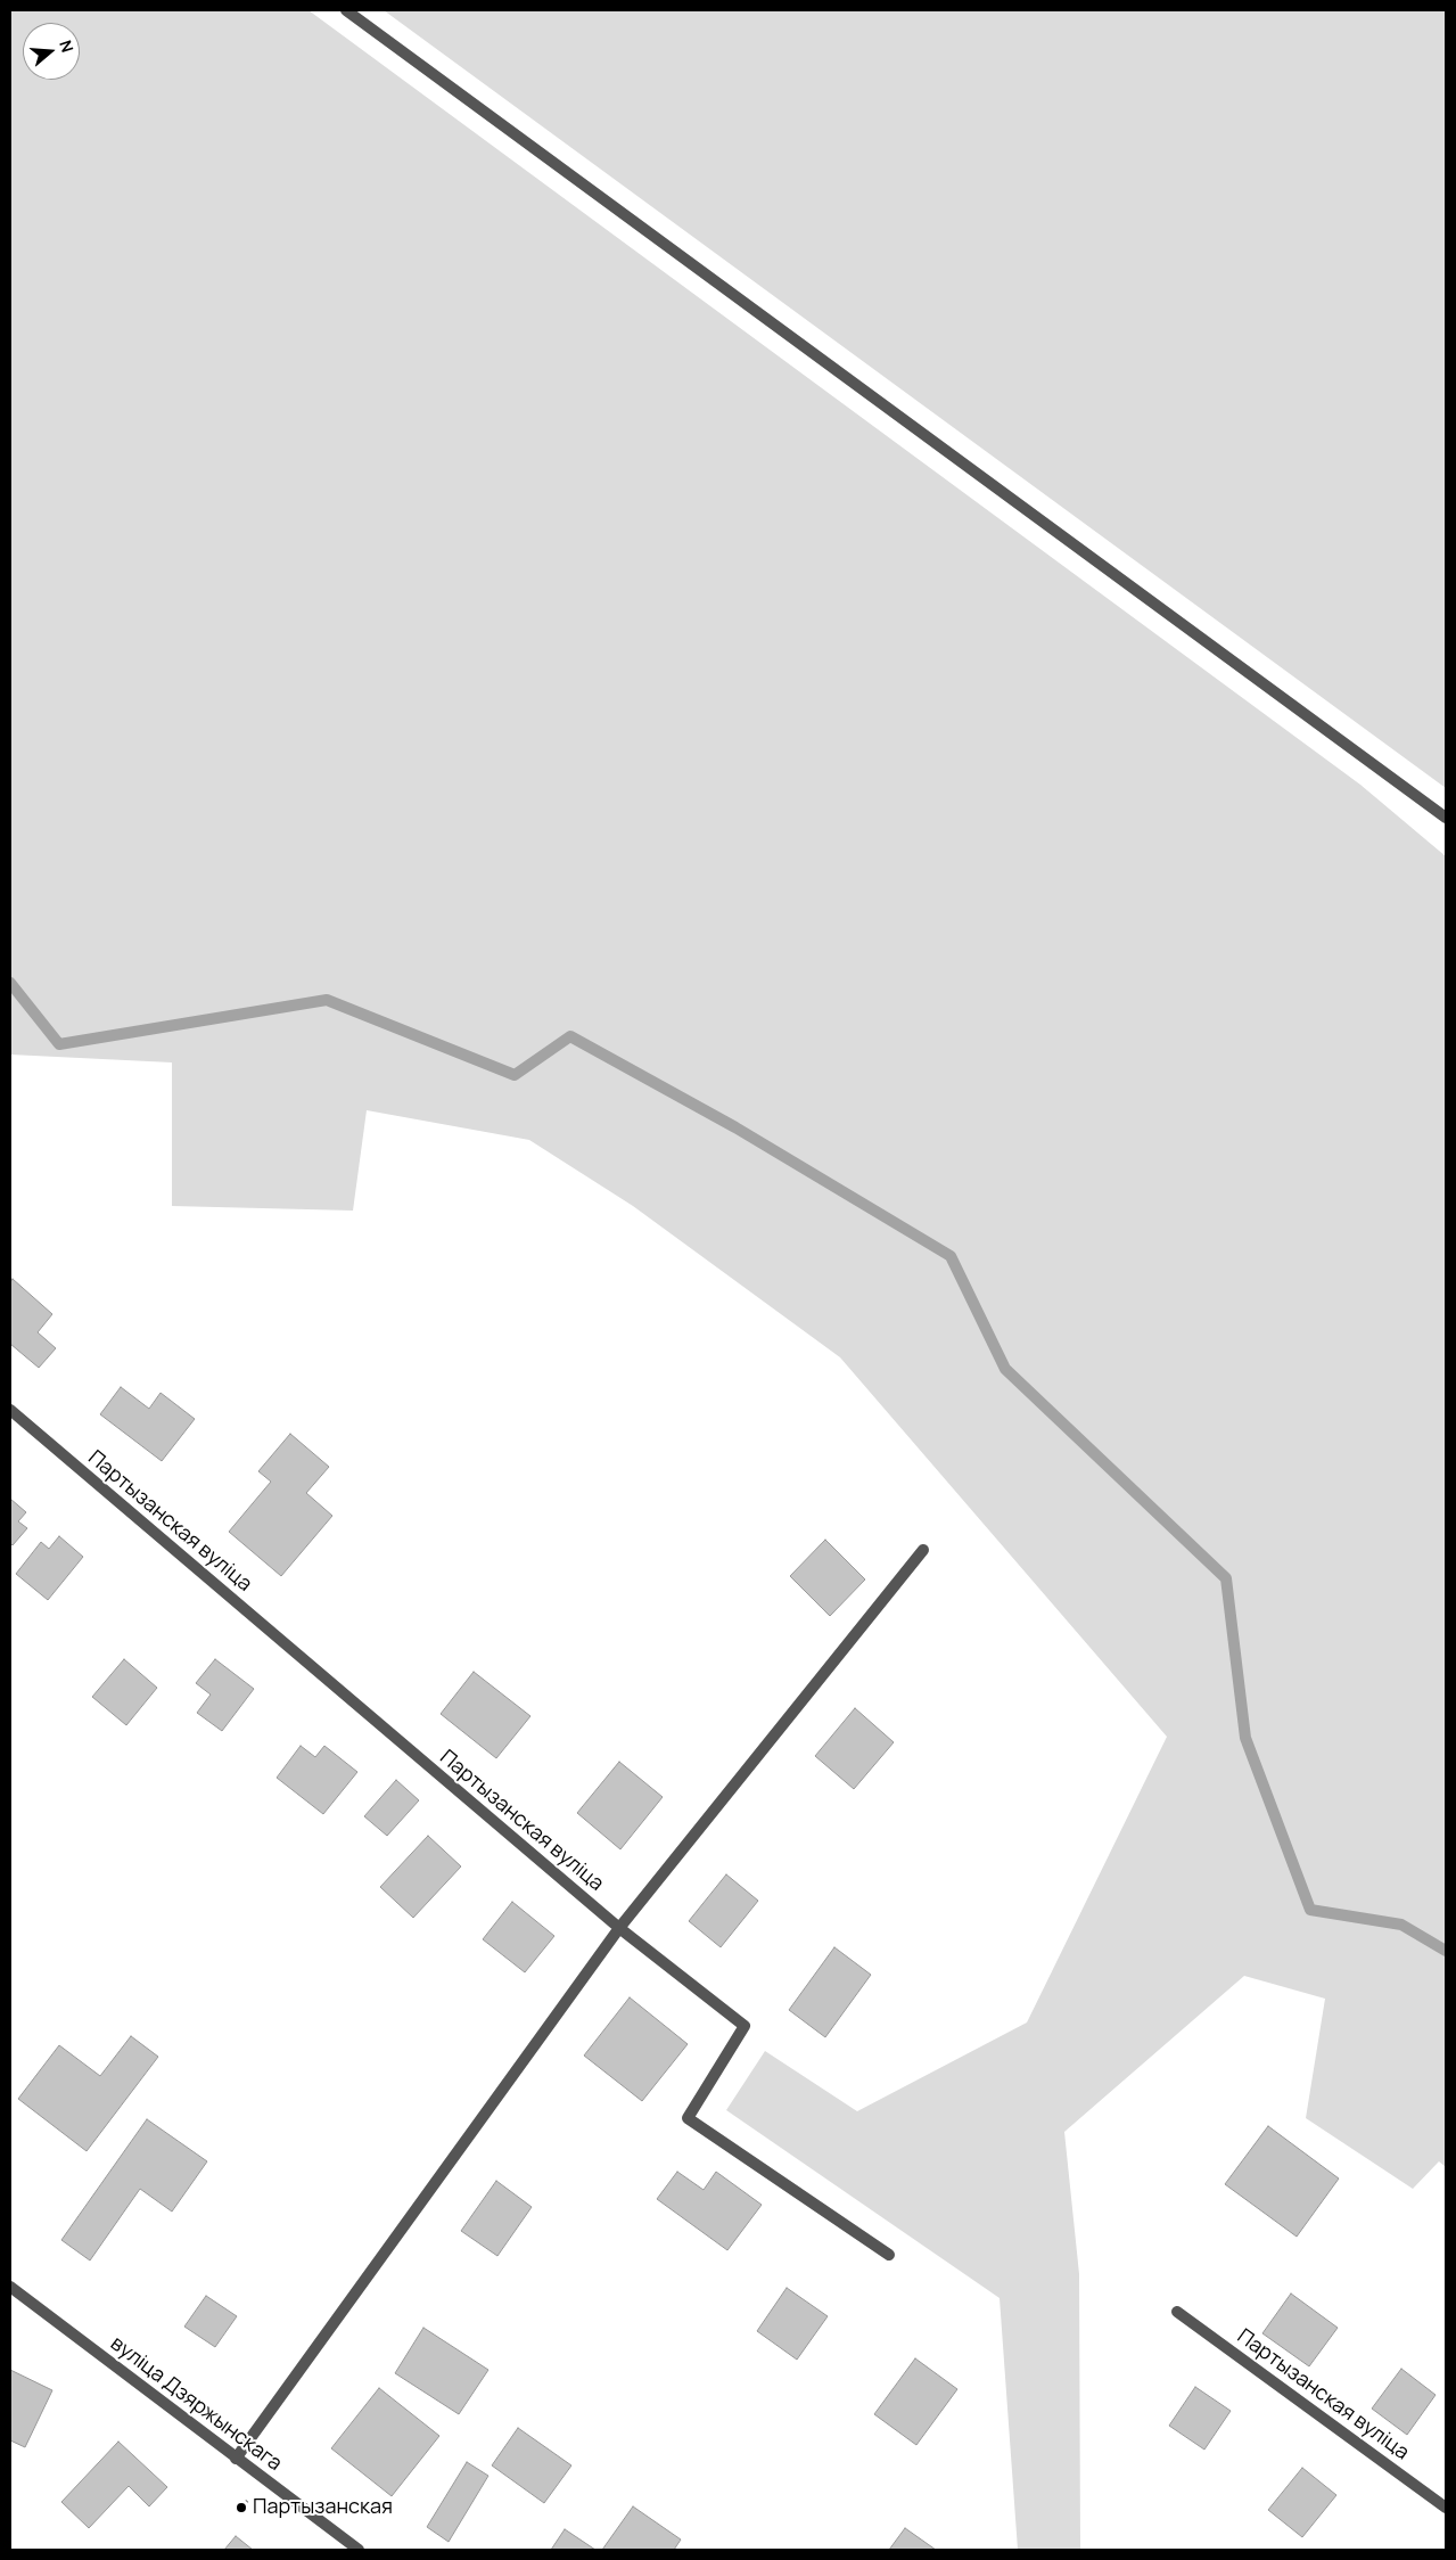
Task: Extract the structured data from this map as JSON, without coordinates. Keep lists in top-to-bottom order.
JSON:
{
  "streets": {
    "street": ["Партызанская вуліца", "вуліца Дзяржынскага"]
  },
  "places": ["Партызанская"],
  "north": "right"
}
